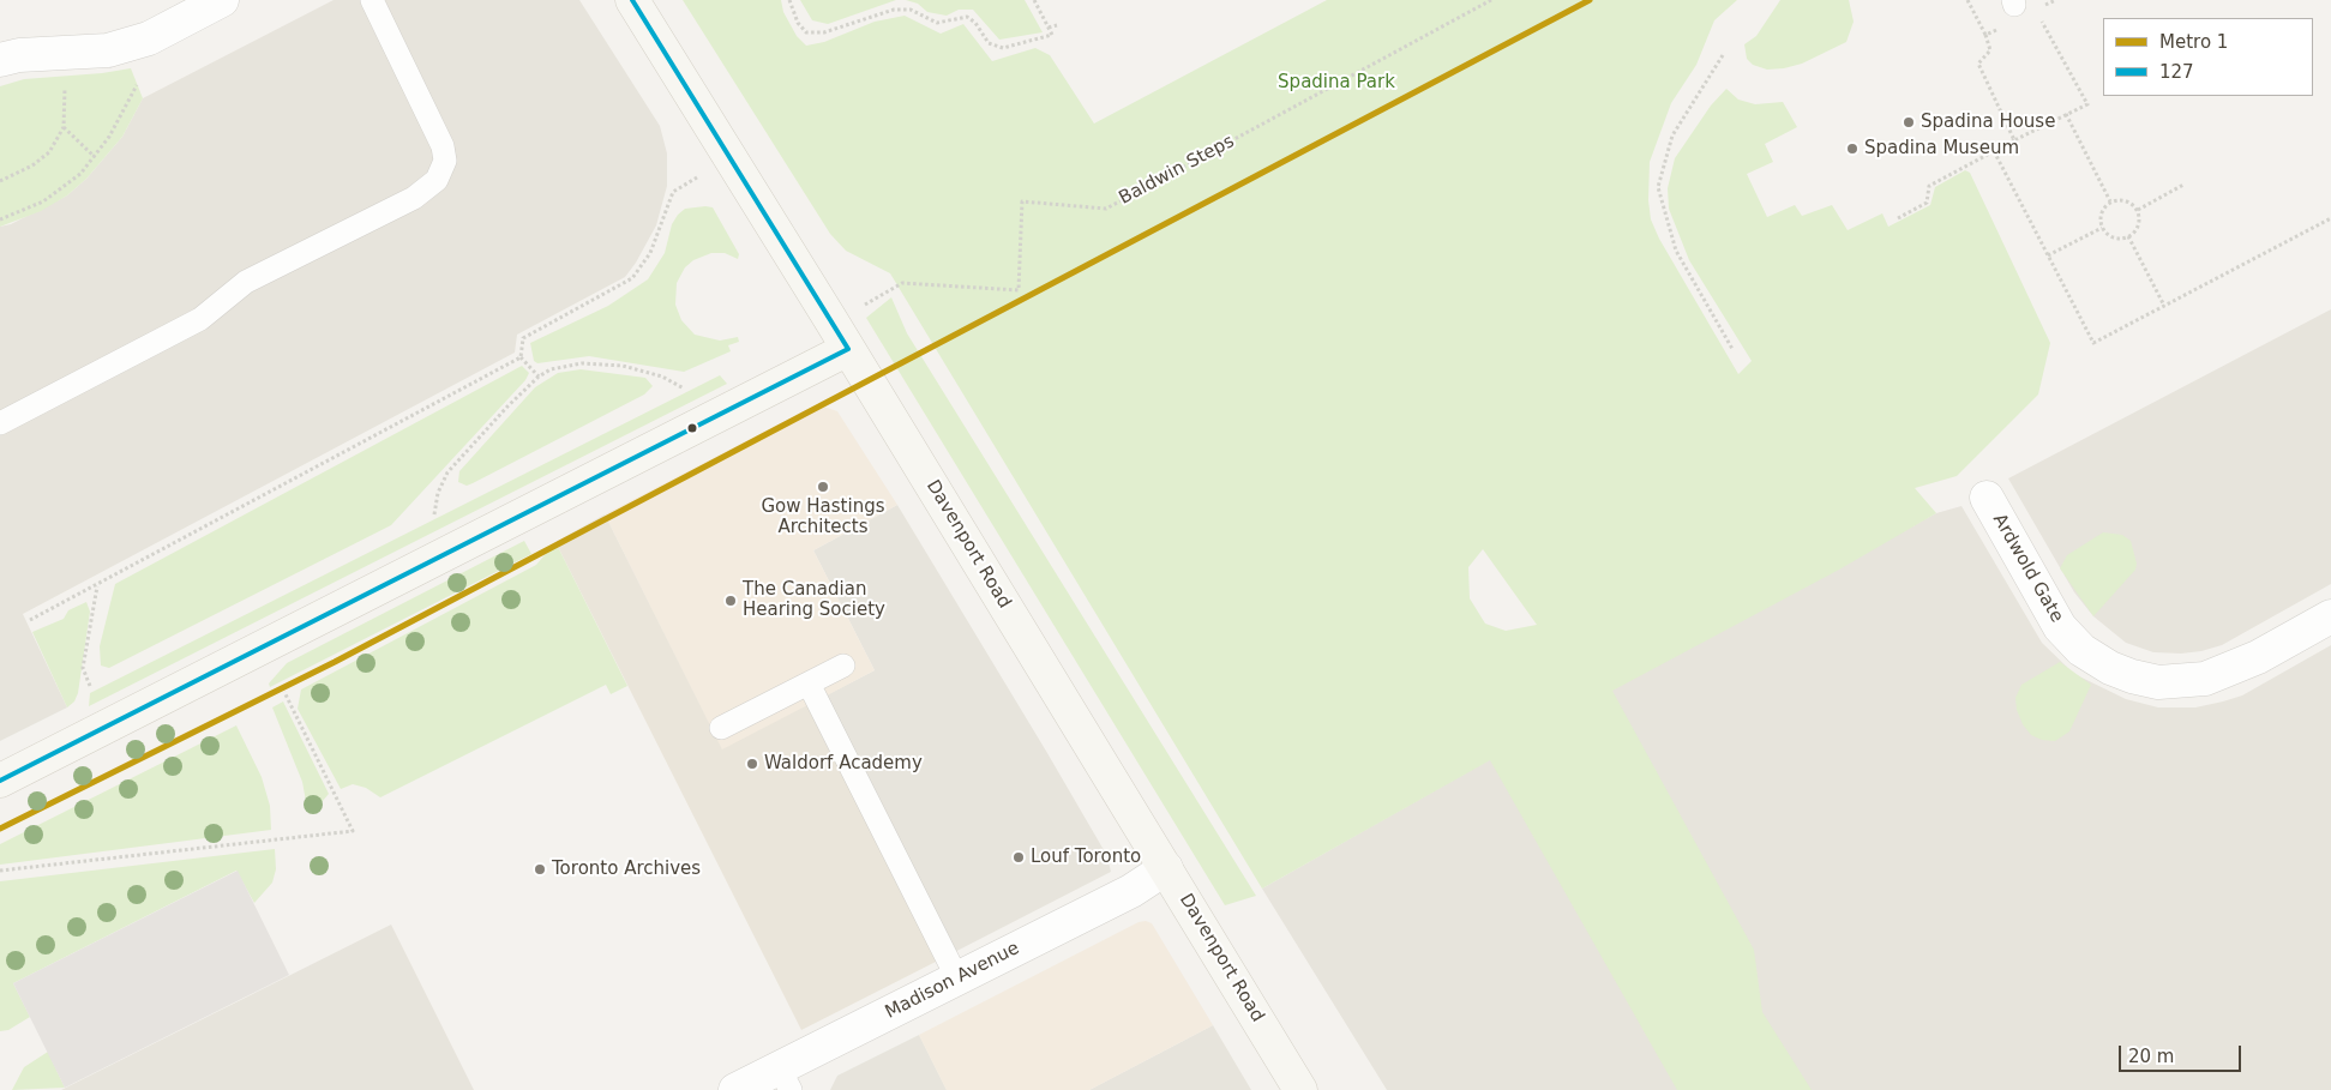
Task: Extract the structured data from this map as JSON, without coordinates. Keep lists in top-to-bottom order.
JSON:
{
  "streets": {
    "street": ["Davenport Road", "Ardwold Gate", "Madison Avenue"],
    "path": ["Baldwin Steps"]
  },
  "crossings": [
    ["Davenport Road", "Madison Avenue"]
  ],
  "parks": ["Spadina Park"],
  "places": [
    "Spadina House",
    "Spadina Museum",
    "Gow Hastings Architects",
    "The Canadian Hearing Society",
    "Waldorf Academy",
    "Louf Toronto",
    "Toronto Archives"
  ],
  "lines": ["metro line 1", "transit line 127"],
  "legend": ["Metro 1", "127"],
  "scale_bar": "20 m"
}
